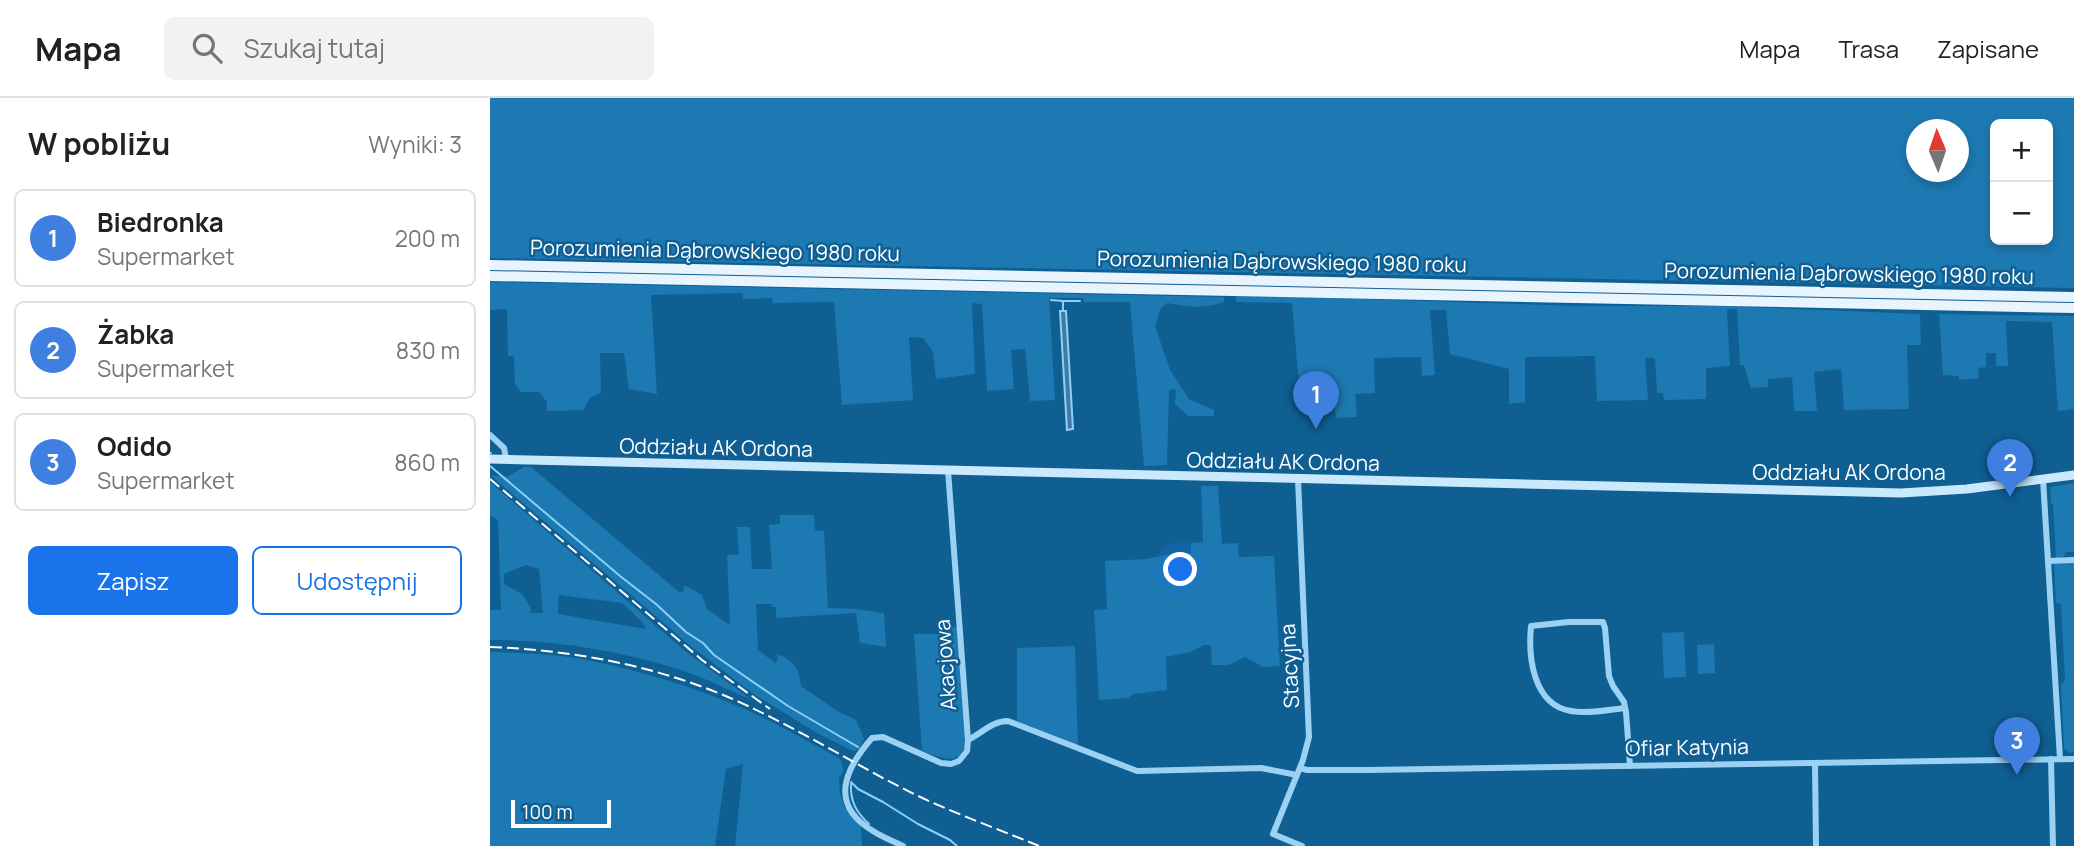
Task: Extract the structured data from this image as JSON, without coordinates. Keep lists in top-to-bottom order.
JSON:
{
  "streets": {
    "main road": ["Porozumienia Dąbrowskiego 1980 roku"],
    "street": [
      "Oddziału AK Ordona",
      "Akacjowa",
      "Stacyjna",
      "Ofiar Katynia"
    ]
  },
  "crossings": [
    ["Oddziału AK Ordona", "Akacjowa"],
    ["Oddziału AK Ordona", "Stacyjna"],
    ["Akacjowa", "Ofiar Katynia"],
    ["Stacyjna", "Ofiar Katynia"]
  ],
  "scale_bar": "100 m",
  "north": "top",
  "page": {
    "header": "Mapa",
    "search": "Szukaj tutaj",
    "nav": ["Mapa", "Trasa", "Zapisane"],
    "heading": ["W pobliżu", "Wyniki: 3"],
    "map_buttons": ["+", "−"],
    "list": [
      {
        "mark": "1",
        "name": "Biedronka",
        "note": "Supermarket",
        "value": "200 m"
      },
      {
        "mark": "2",
        "name": "Żabka",
        "note": "Supermarket",
        "value": "830 m"
      },
      {
        "mark": "3",
        "name": "Odido",
        "note": "Supermarket",
        "value": "860 m"
      }
    ],
    "pins": ["1", "2", "3"],
    "buttons": ["Zapisz", "Udostępnij"],
    "scale": "100 m"
  }
}
